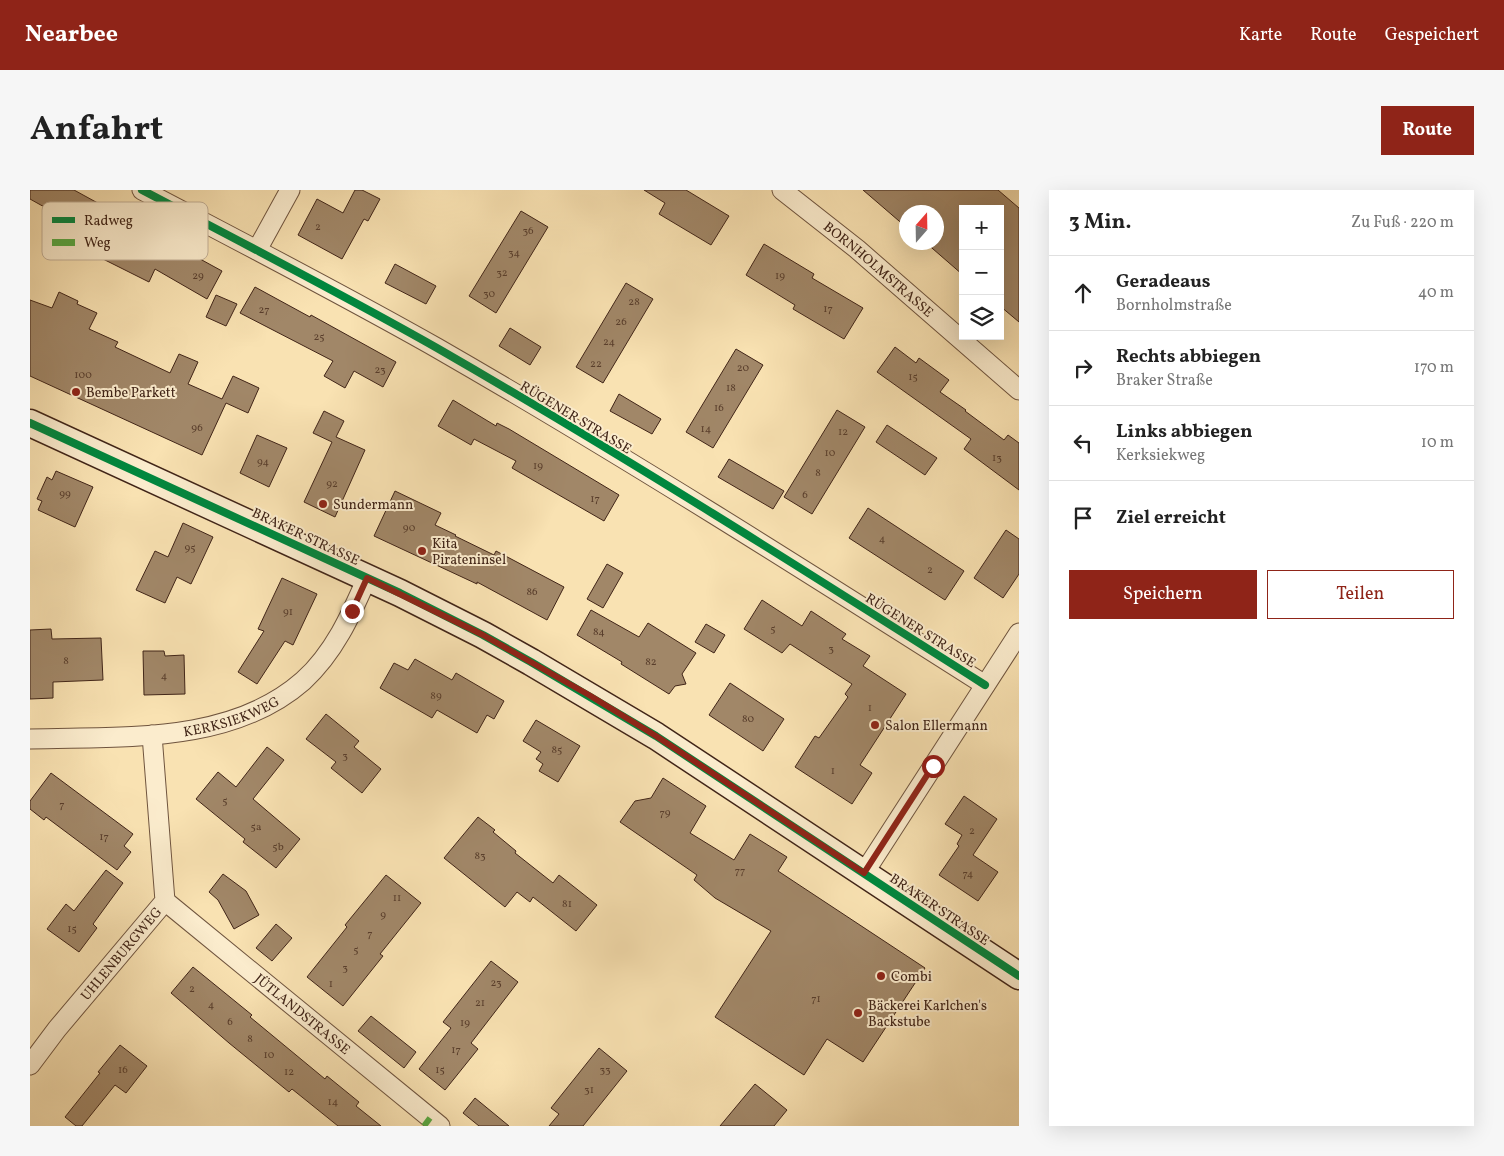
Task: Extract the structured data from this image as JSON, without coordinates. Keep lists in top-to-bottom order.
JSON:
{
  "streets": {
    "main road": ["BRAKER STRASSE"],
    "street": [
      "BORNHOLMSTRASSE",
      "RÜGENER STRASSE",
      "KERKSIEKWEG",
      "UHLENBURGWEG",
      "JÜTLANDSTRASSE"
    ]
  },
  "crossings": [
    ["BRAKER STRASSE", "KERKSIEKWEG"],
    ["KERKSIEKWEG", "UHLENBURGWEG"],
    ["UHLENBURGWEG", "JÜTLANDSTRASSE"]
  ],
  "places": [
    "Bembe Parkett",
    "Sundermann",
    "Kita Pirateninsel",
    "Salon Ellermann",
    "Combi",
    "Bäckerei Karlchen's Backstube"
  ],
  "house_numbers": [
    "2",
    "36",
    "34",
    "32",
    "29",
    "19",
    "30",
    "28",
    "17",
    "27",
    "26",
    "25",
    "24",
    "22",
    "20",
    "23",
    "100",
    "15",
    "18",
    "16",
    "96",
    "14",
    "12",
    "10",
    "13",
    "94",
    "19",
    "8",
    "92",
    "99",
    "6",
    "17",
    "90",
    "4",
    "95",
    "2",
    "86",
    "91",
    "5",
    "84",
    "3",
    "8",
    "82",
    "4",
    "89",
    "1",
    "80",
    "85",
    "3",
    "1",
    "5",
    "7",
    "79",
    "5a",
    "2",
    "17",
    "5b",
    "83",
    "77",
    "74",
    "11",
    "81",
    "9",
    "15",
    "7",
    "5",
    "3",
    "23",
    "1",
    "2",
    "71",
    "21",
    "4",
    "6",
    "19",
    "8",
    "17",
    "10",
    "16",
    "15",
    "33",
    "12",
    "31",
    "14"
  ],
  "legend": ["Radweg", "Weg"],
  "north": "top",
  "page": {
    "header": "Nearbee",
    "nav": ["Karte", "Route", "Gespeichert"],
    "title": "Anfahrt",
    "buttons": [
      "Route",
      ["Speichern", "Teilen"]
    ],
    "heading": ["3 Min.", "Zu Fuß · 220 m"],
    "map_buttons": ["+", "−"],
    "list": [
      ["Geradeaus", "Bornholmstraße", "40 m"],
      ["Rechts abbiegen", "Braker Straße", "170 m"],
      ["Links abbiegen", "Kerksiekweg", "10 m"],
      "Ziel erreicht"
    ]
  }
}
